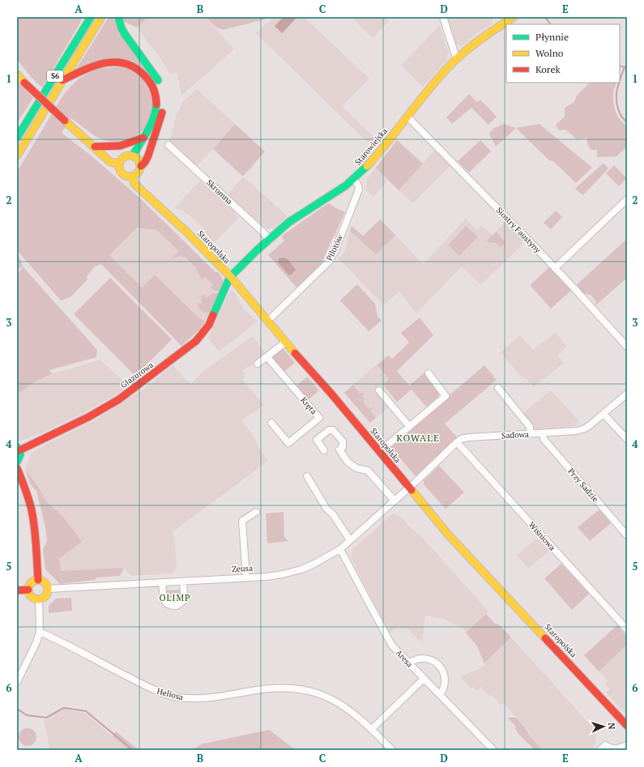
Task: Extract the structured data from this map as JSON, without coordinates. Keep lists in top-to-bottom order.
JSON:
{
  "streets": {
    "main road": [
      "S6",
      "Starowiejska",
      "Staropolska",
      "Glazurowa"
    ],
    "street": [
      "Skromna",
      "Siostry Faustyny",
      "Pilotów",
      "Kręta",
      "Sadowa",
      "Przy Sadzie",
      "Wiśniowa",
      "Zeusa",
      "Aresa",
      "Heliosa"
    ]
  },
  "crossings": [
    ["Starowiejska", "Skromna"],
    ["Starowiejska", "Siostry Faustyny"],
    ["Starowiejska", "Staropolska"],
    ["Starowiejska", "Pilotów"],
    ["Starowiejska", "Glazurowa"],
    ["Staropolska", "Glazurowa"],
    ["Staropolska", "Sadowa"],
    ["Staropolska", "Zeusa"],
    ["Sadowa", "Przy Sadzie"],
    ["Sadowa", "Wiśniowa"],
    ["Sadowa", "Zeusa"],
    ["Zeusa", "Aresa"]
  ],
  "districts": ["KOWALE", "OLIMP"],
  "legend": ["Płynnie", "Wolno", "Korek"],
  "north": "right",
  "grid": {
    "columns": [
      "A",
      "B",
      "C",
      "D",
      "E"
    ],
    "rows": [
      "1",
      "2",
      "3",
      "4",
      "5",
      "6"
    ]
  }
}
